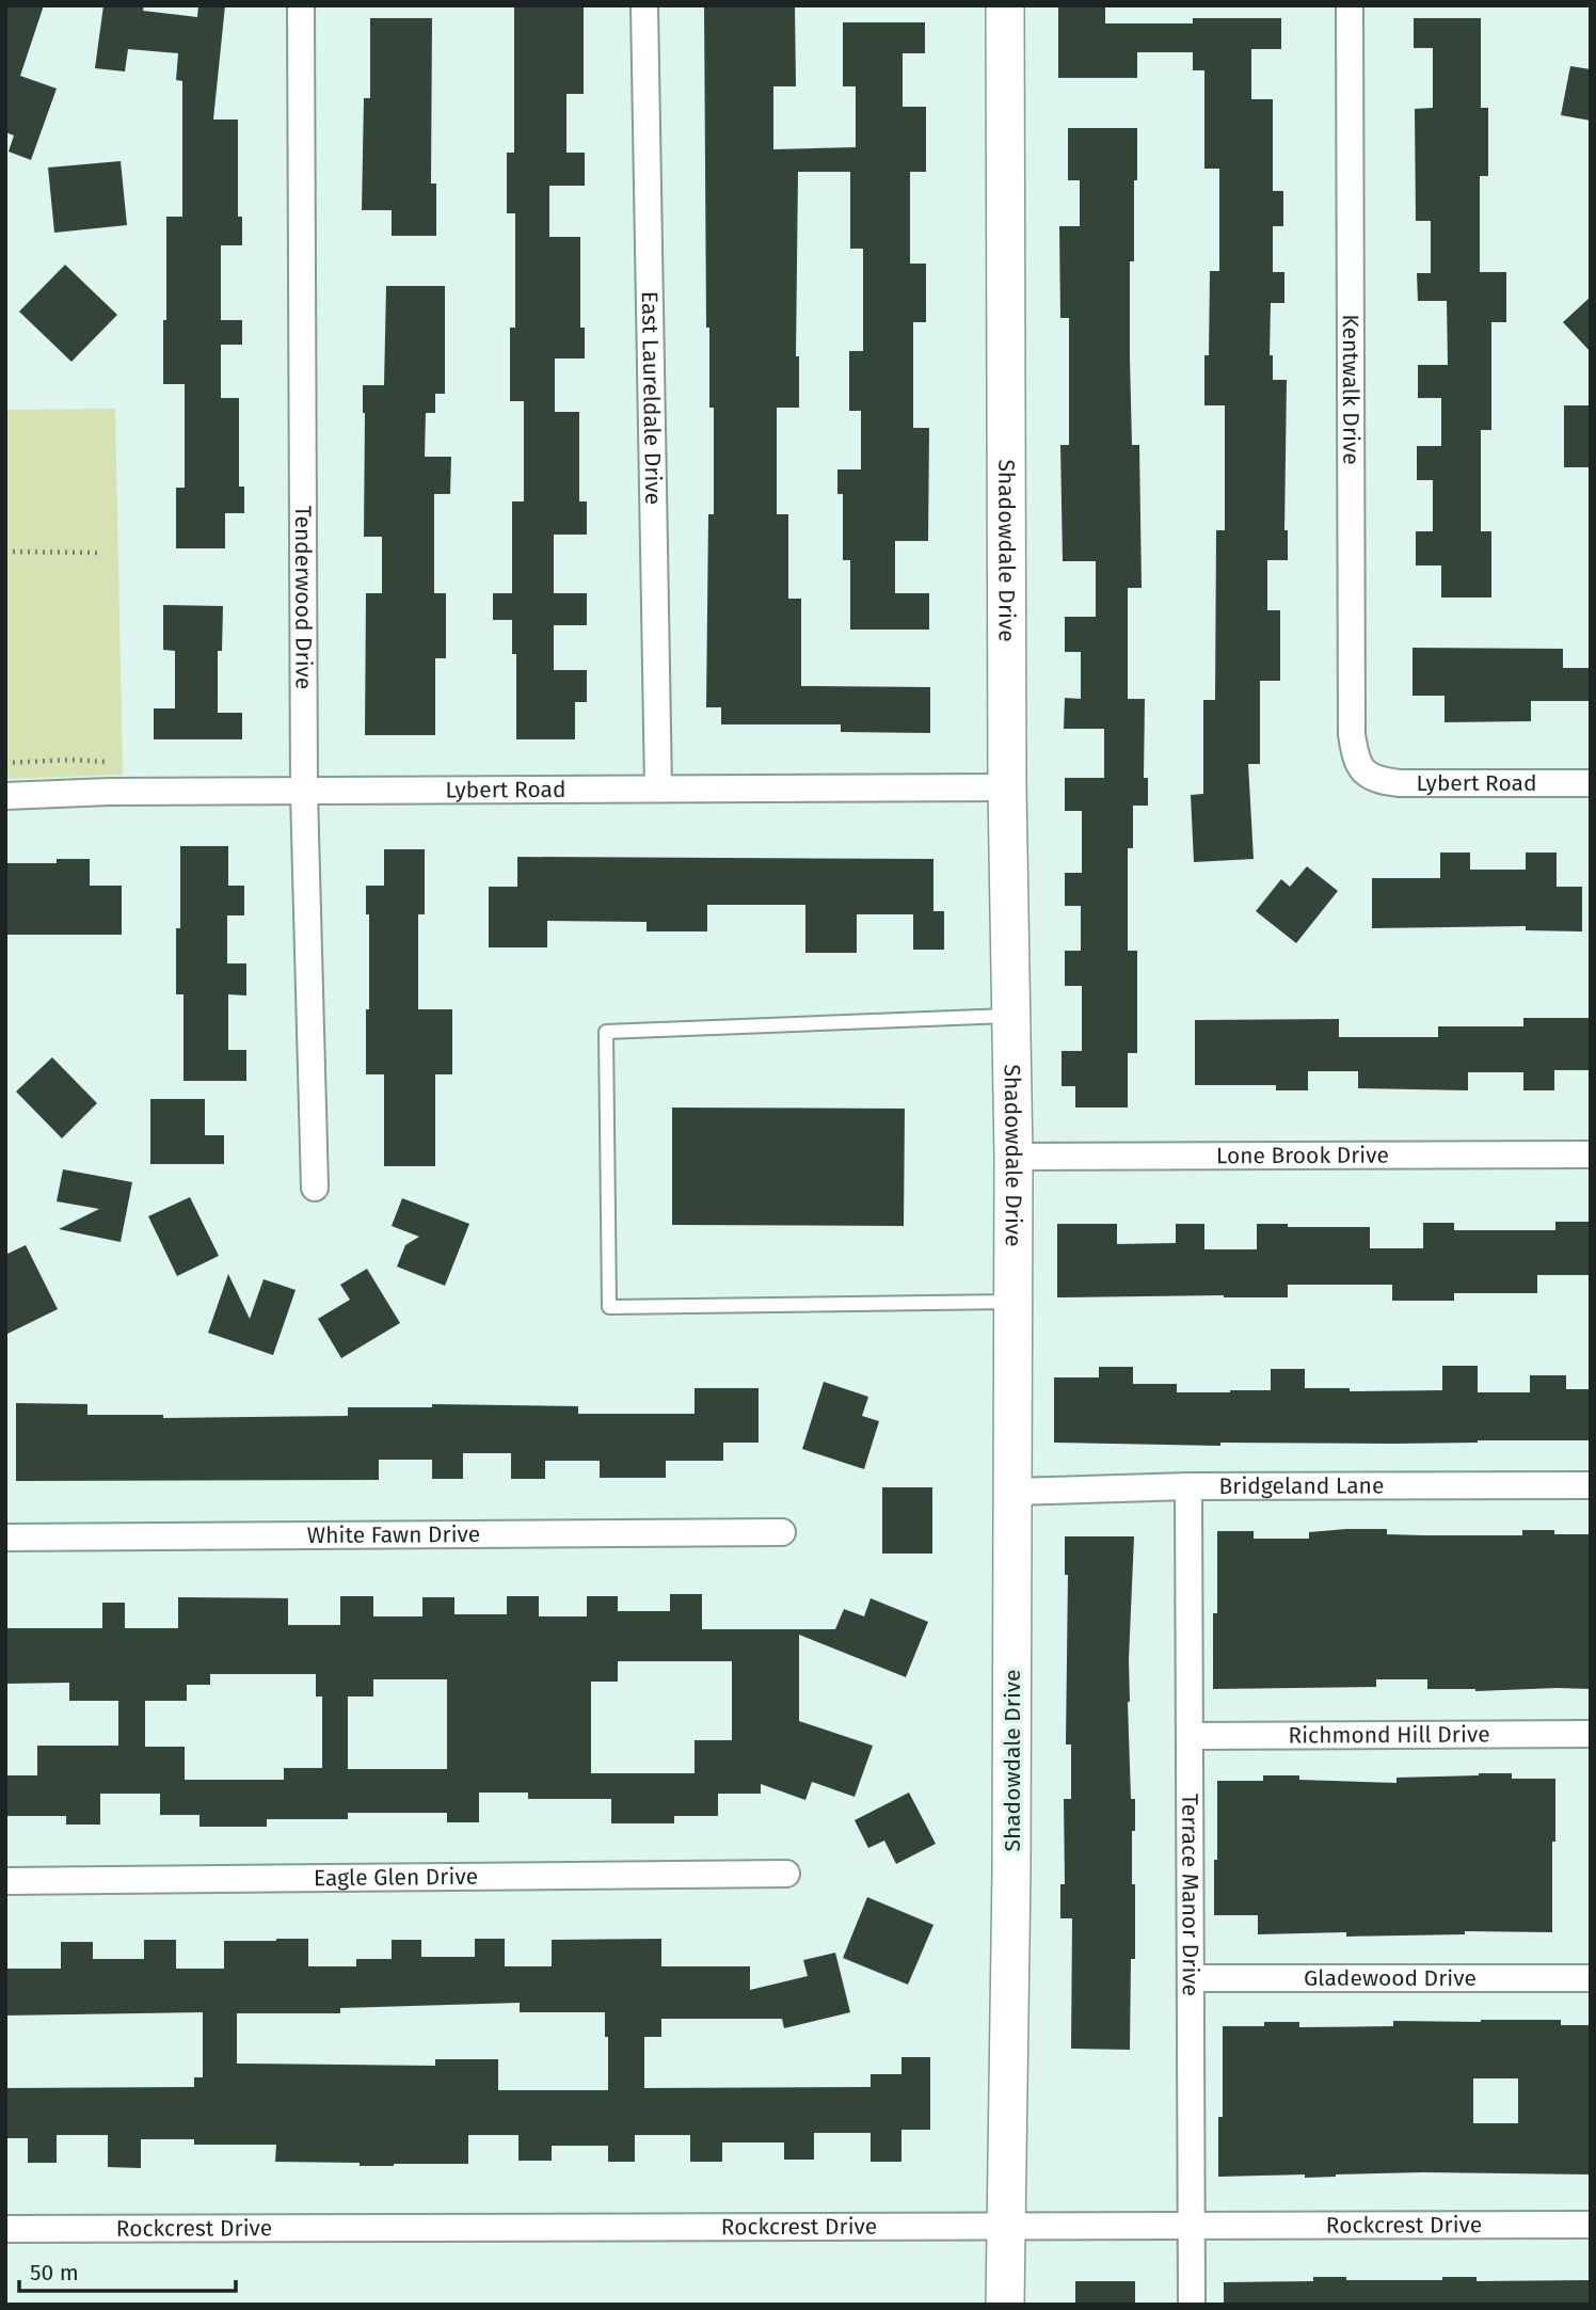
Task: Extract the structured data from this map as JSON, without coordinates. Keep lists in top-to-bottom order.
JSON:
{
  "streets": {
    "street": [
      "Kentwalk Drive",
      "East Laureldale Drive",
      "Shadowdale Drive",
      "Tenderwood Drive",
      "Lybert Road",
      "Lone Brook Drive",
      "Bridgeland Lane",
      "White Fawn Drive",
      "Richmond Hill Drive",
      "Eagle Glen Drive",
      "Terrace Manor Drive",
      "Gladewood Drive",
      "Rockcrest Drive"
    ]
  },
  "crossings": [
    ["Kentwalk Drive", "Lybert Road"],
    ["East Laureldale Drive", "Lybert Road"],
    ["Shadowdale Drive", "Lybert Road"],
    ["Shadowdale Drive", "Lone Brook Drive"],
    ["Shadowdale Drive", "Bridgeland Lane"],
    ["Shadowdale Drive", "Rockcrest Drive"],
    ["Tenderwood Drive", "Lybert Road"],
    ["Bridgeland Lane", "Terrace Manor Drive"],
    ["Richmond Hill Drive", "Terrace Manor Drive"],
    ["Terrace Manor Drive", "Gladewood Drive"],
    ["Terrace Manor Drive", "Rockcrest Drive"]
  ],
  "scale_bar": "50 m"
}
